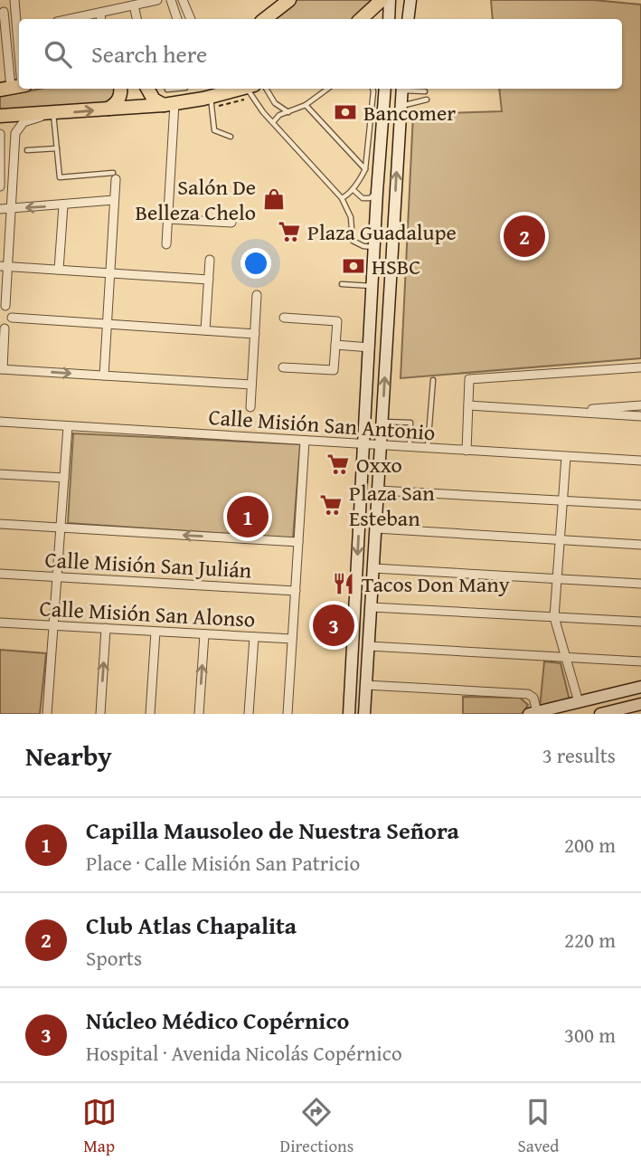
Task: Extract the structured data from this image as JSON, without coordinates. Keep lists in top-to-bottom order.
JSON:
{
  "streets": {
    "street": ["Calle Misión San Antonio", "Calle Misión San Julián", "Calle Misión San Alonso"]
  },
  "places": {
    "bank": ["Bancomer", "HSBC"],
    "shop": ["Salón De Belleza Chelo"],
    "supermarket": ["Plaza Guadalupe", "Oxxo", "Plaza San Esteban"],
    "restaurant": ["Tacos Don Many"]
  },
  "page": {
    "search": "Search here",
    "pins": ["2", "1", "3"],
    "heading": ["Nearby", "3 results"],
    "list": [
      {
        "mark": "1",
        "name": "Capilla Mausoleo de Nuestra Señora",
        "note": "Place · Calle Misión San Patricio",
        "value": "200 m"
      },
      {
        "mark": "2",
        "name": "Club Atlas Chapalita",
        "note": "Sports",
        "value": "220 m"
      },
      {
        "mark": "3",
        "name": "Núcleo Médico Copérnico",
        "note": "Hospital · Avenida Nicolás Copérnico",
        "value": "300 m"
      }
    ],
    "nav": ["Map", "Directions", "Saved"]
  }
}
